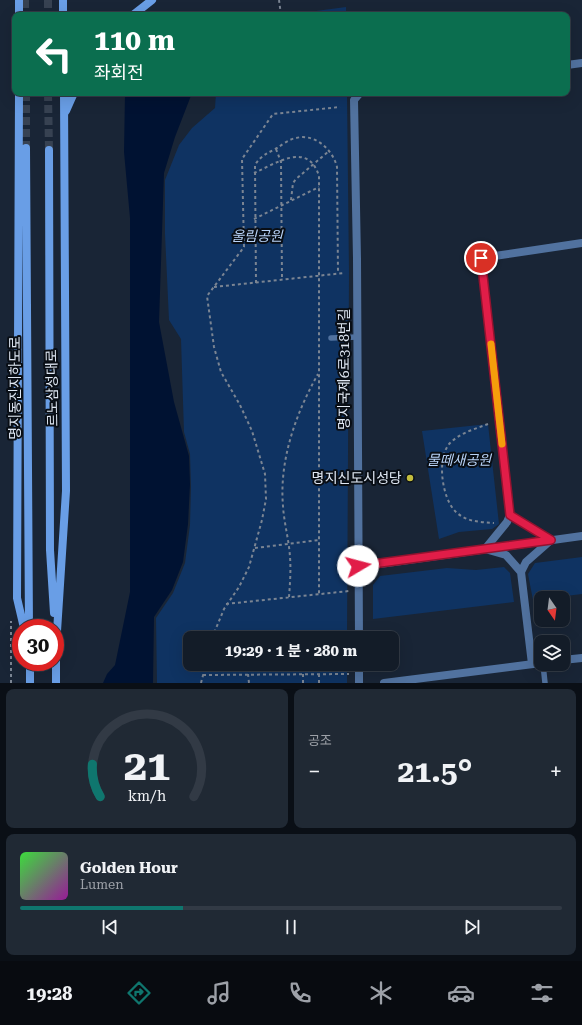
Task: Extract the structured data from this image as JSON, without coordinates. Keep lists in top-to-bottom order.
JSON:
{
  "streets": {
    "main road": ["명지동진지하도로", "르노삼성대로"],
    "street": ["명지국제6로318번길"]
  },
  "parks": ["울림공원", "물떼새공원"],
  "places": ["명지신도시성당"],
  "north": "bottom",
  "page": {
    "turn": ["110 m", "좌회전"],
    "limit": "30",
    "trip": "19:29 · 1 분 · 280 m",
    "tile": "공조",
    "heat": ["−", "21.5°", "+"],
    "song": ["Golden Hour", "Lumen"],
    "tabs": "19:28",
    "gauge": ["21", "km/h"]
  }
}
